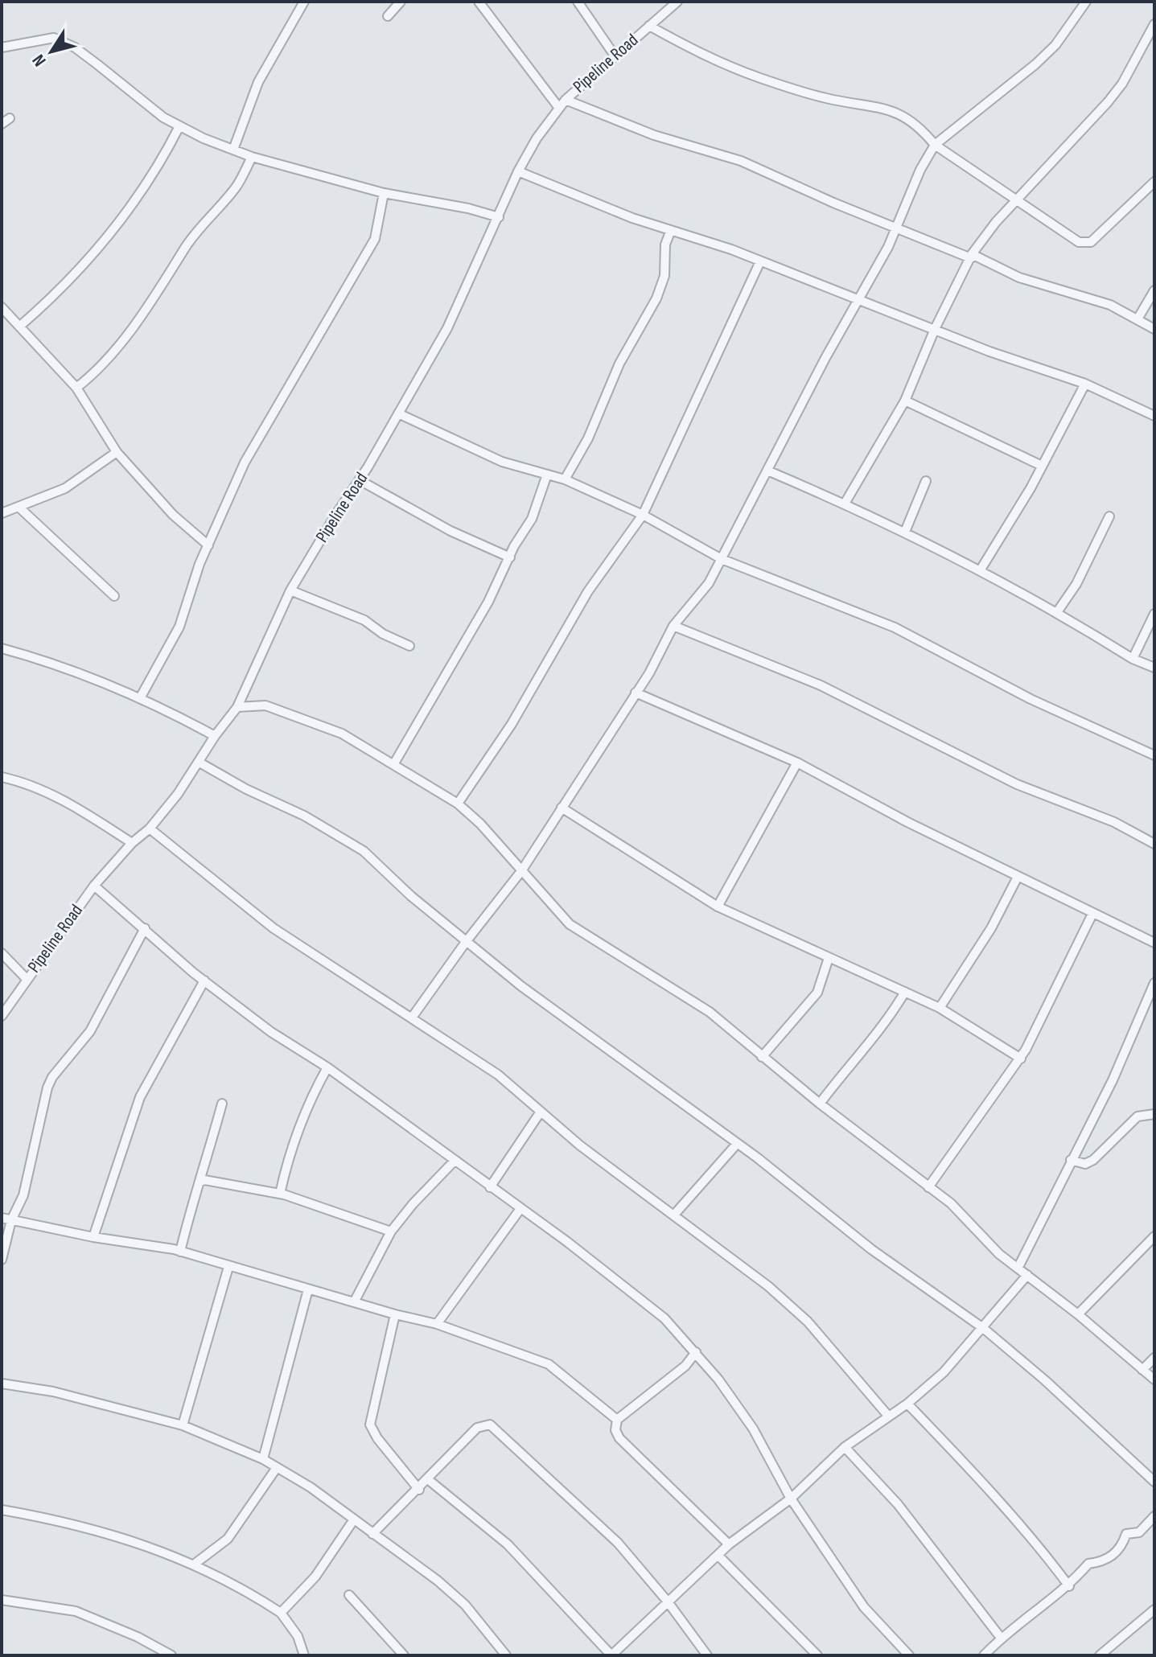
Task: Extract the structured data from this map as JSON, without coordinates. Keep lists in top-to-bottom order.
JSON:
{
  "streets": {
    "street": ["Pipeline Road"]
  },
  "north": "bottom left"
}
